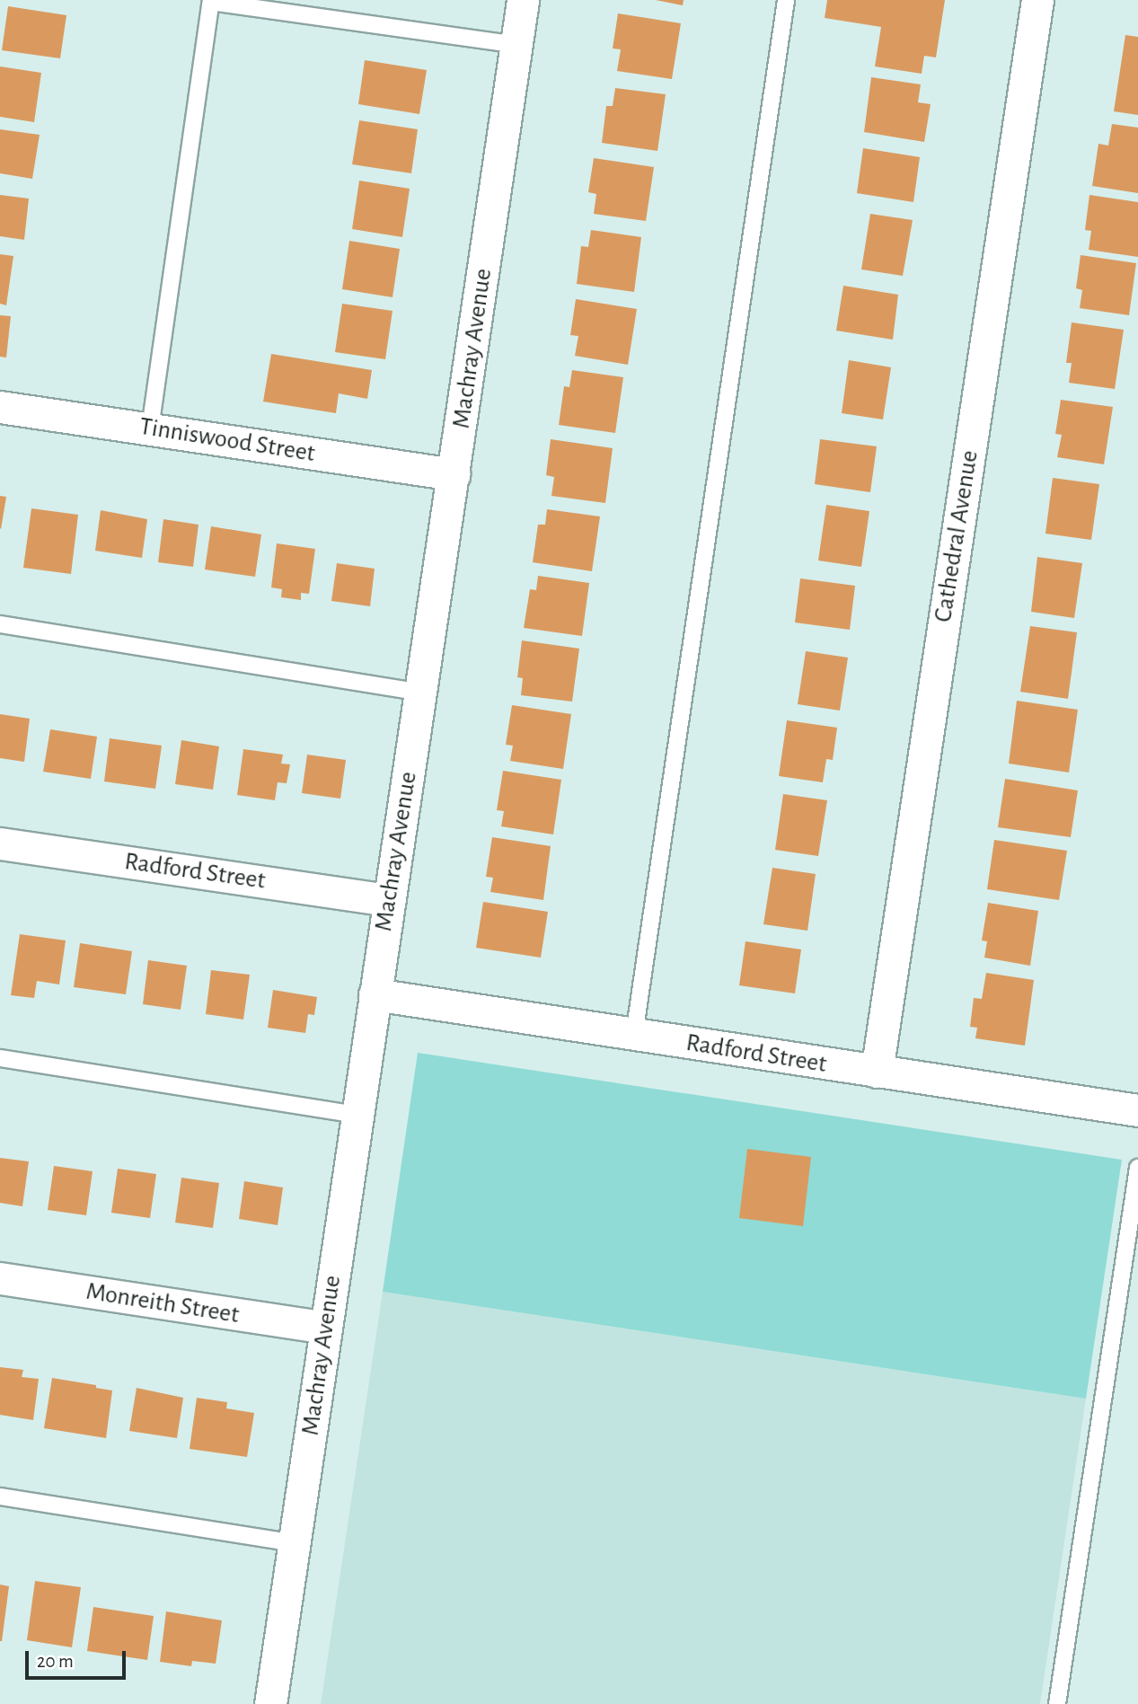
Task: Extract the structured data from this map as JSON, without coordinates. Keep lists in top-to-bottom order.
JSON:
{
  "streets": {
    "street": [
      "Machray Avenue",
      "Tinniswood Street",
      "Cathedral Avenue",
      "Radford Street",
      "Monreith Street"
    ]
  },
  "crossings": [
    ["Machray Avenue", "Tinniswood Street"],
    ["Machray Avenue", "Radford Street"],
    ["Machray Avenue", "Monreith Street"],
    ["Cathedral Avenue", "Radford Street"]
  ],
  "scale_bar": "20 m"
}
